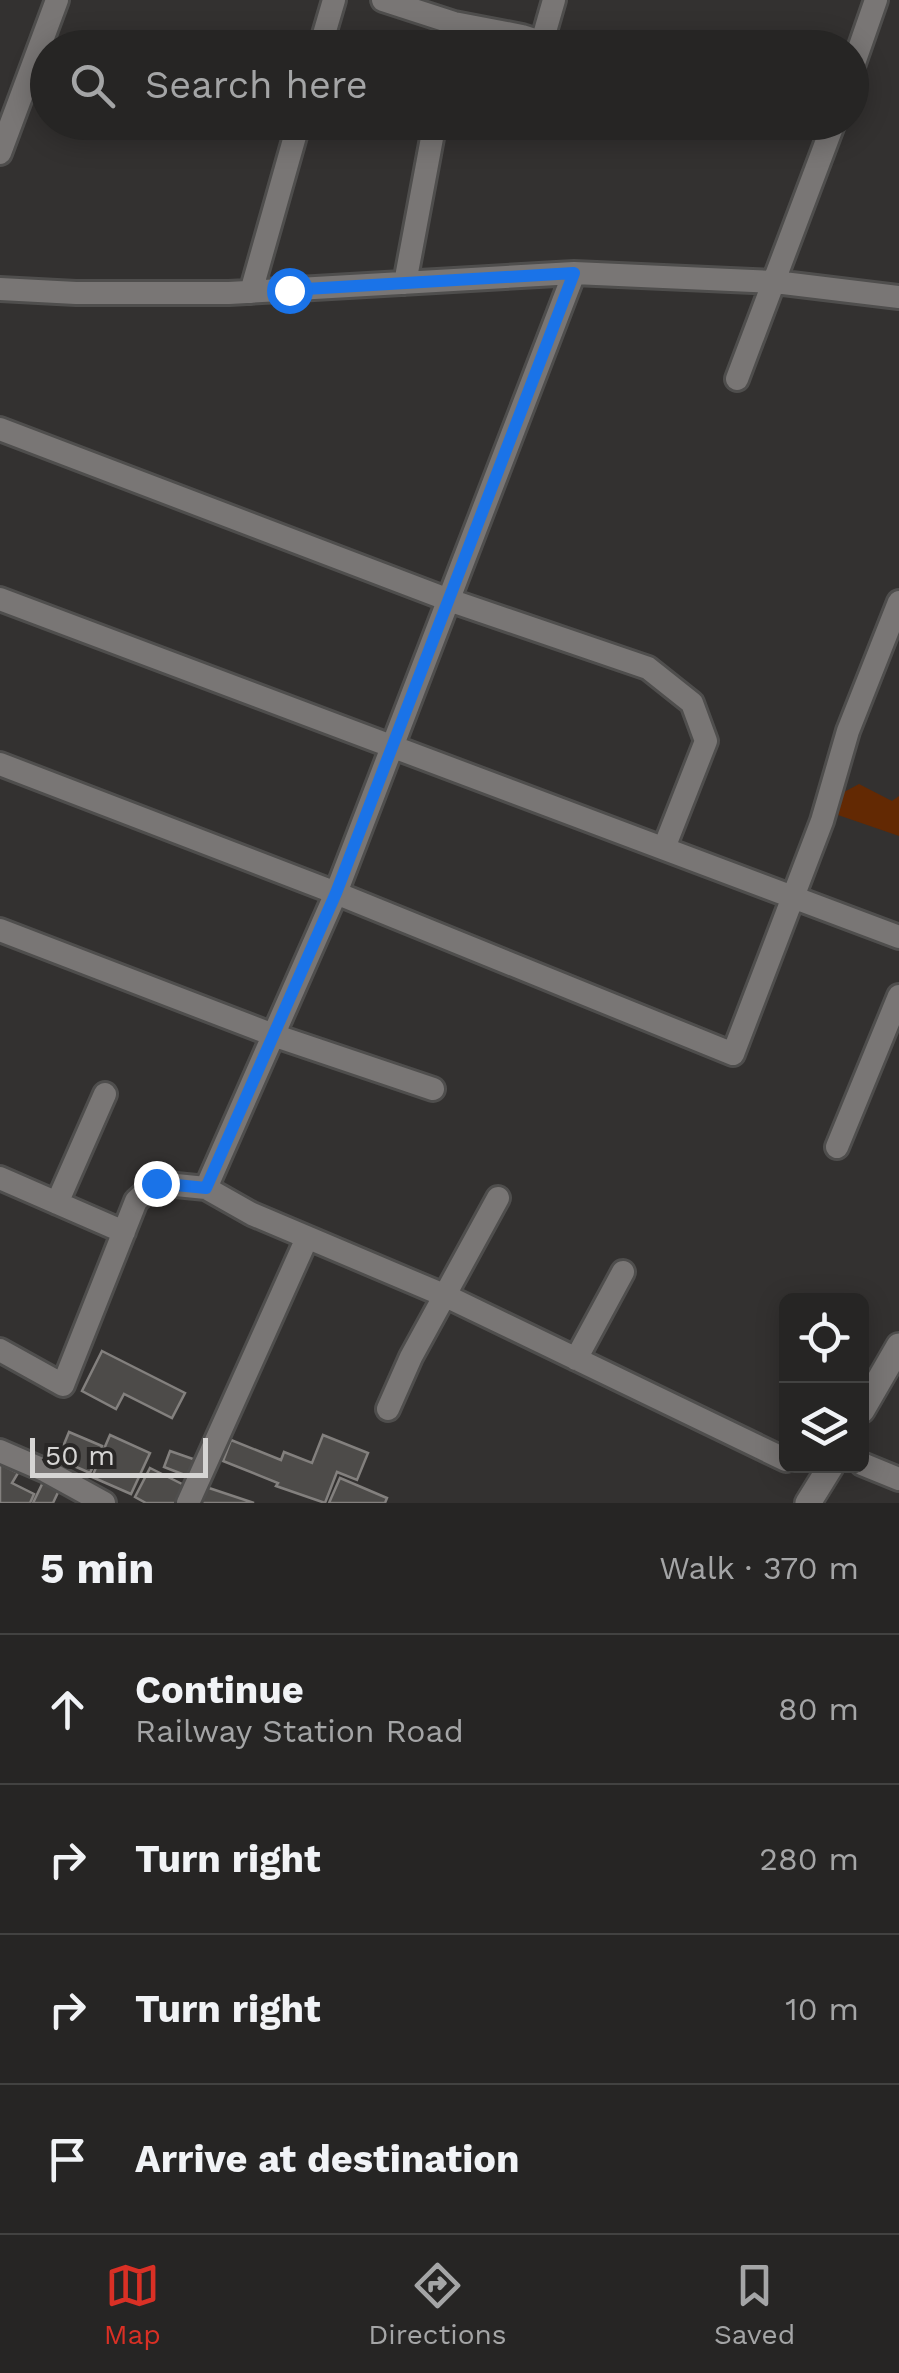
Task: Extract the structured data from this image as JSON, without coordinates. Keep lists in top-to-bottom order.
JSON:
{
  "scale_bar": "50 m",
  "page": {
    "search": "Search here",
    "scale": "50 m",
    "heading": ["5 min", "Walk · 370 m"],
    "list": [
      ["Continue", "Railway Station Road", "80 m"],
      ["Turn right", "280 m"],
      ["Turn right", "10 m"],
      "Arrive at destination"
    ],
    "nav": ["Map", "Directions", "Saved"]
  }
}
